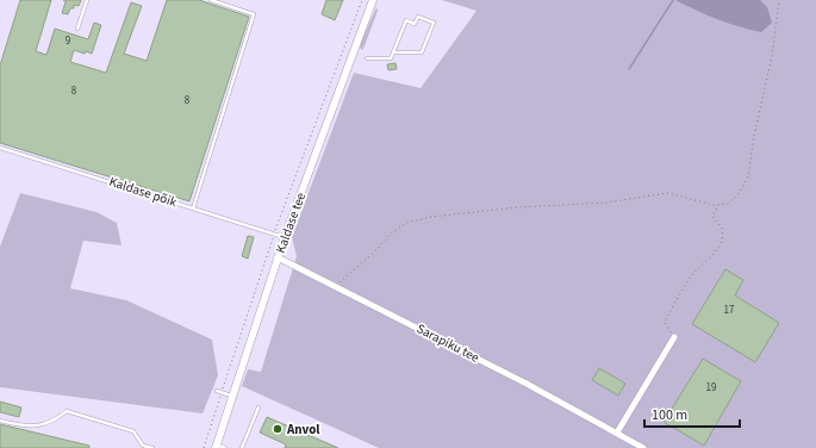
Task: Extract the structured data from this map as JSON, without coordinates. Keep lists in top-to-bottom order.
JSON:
{
  "streets": {
    "street": ["Kaldase tee", "Sarapiku tee"],
    "lane": ["Kaldase põik"]
  },
  "crossings": [
    ["Kaldase põik", "Kaldase tee"],
    ["Kaldase tee", "Sarapiku tee"]
  ],
  "places": ["Anvol"],
  "house_numbers": [
    "9",
    "8",
    "8",
    "17",
    "19"
  ],
  "scale_bar": "100 m"
}
